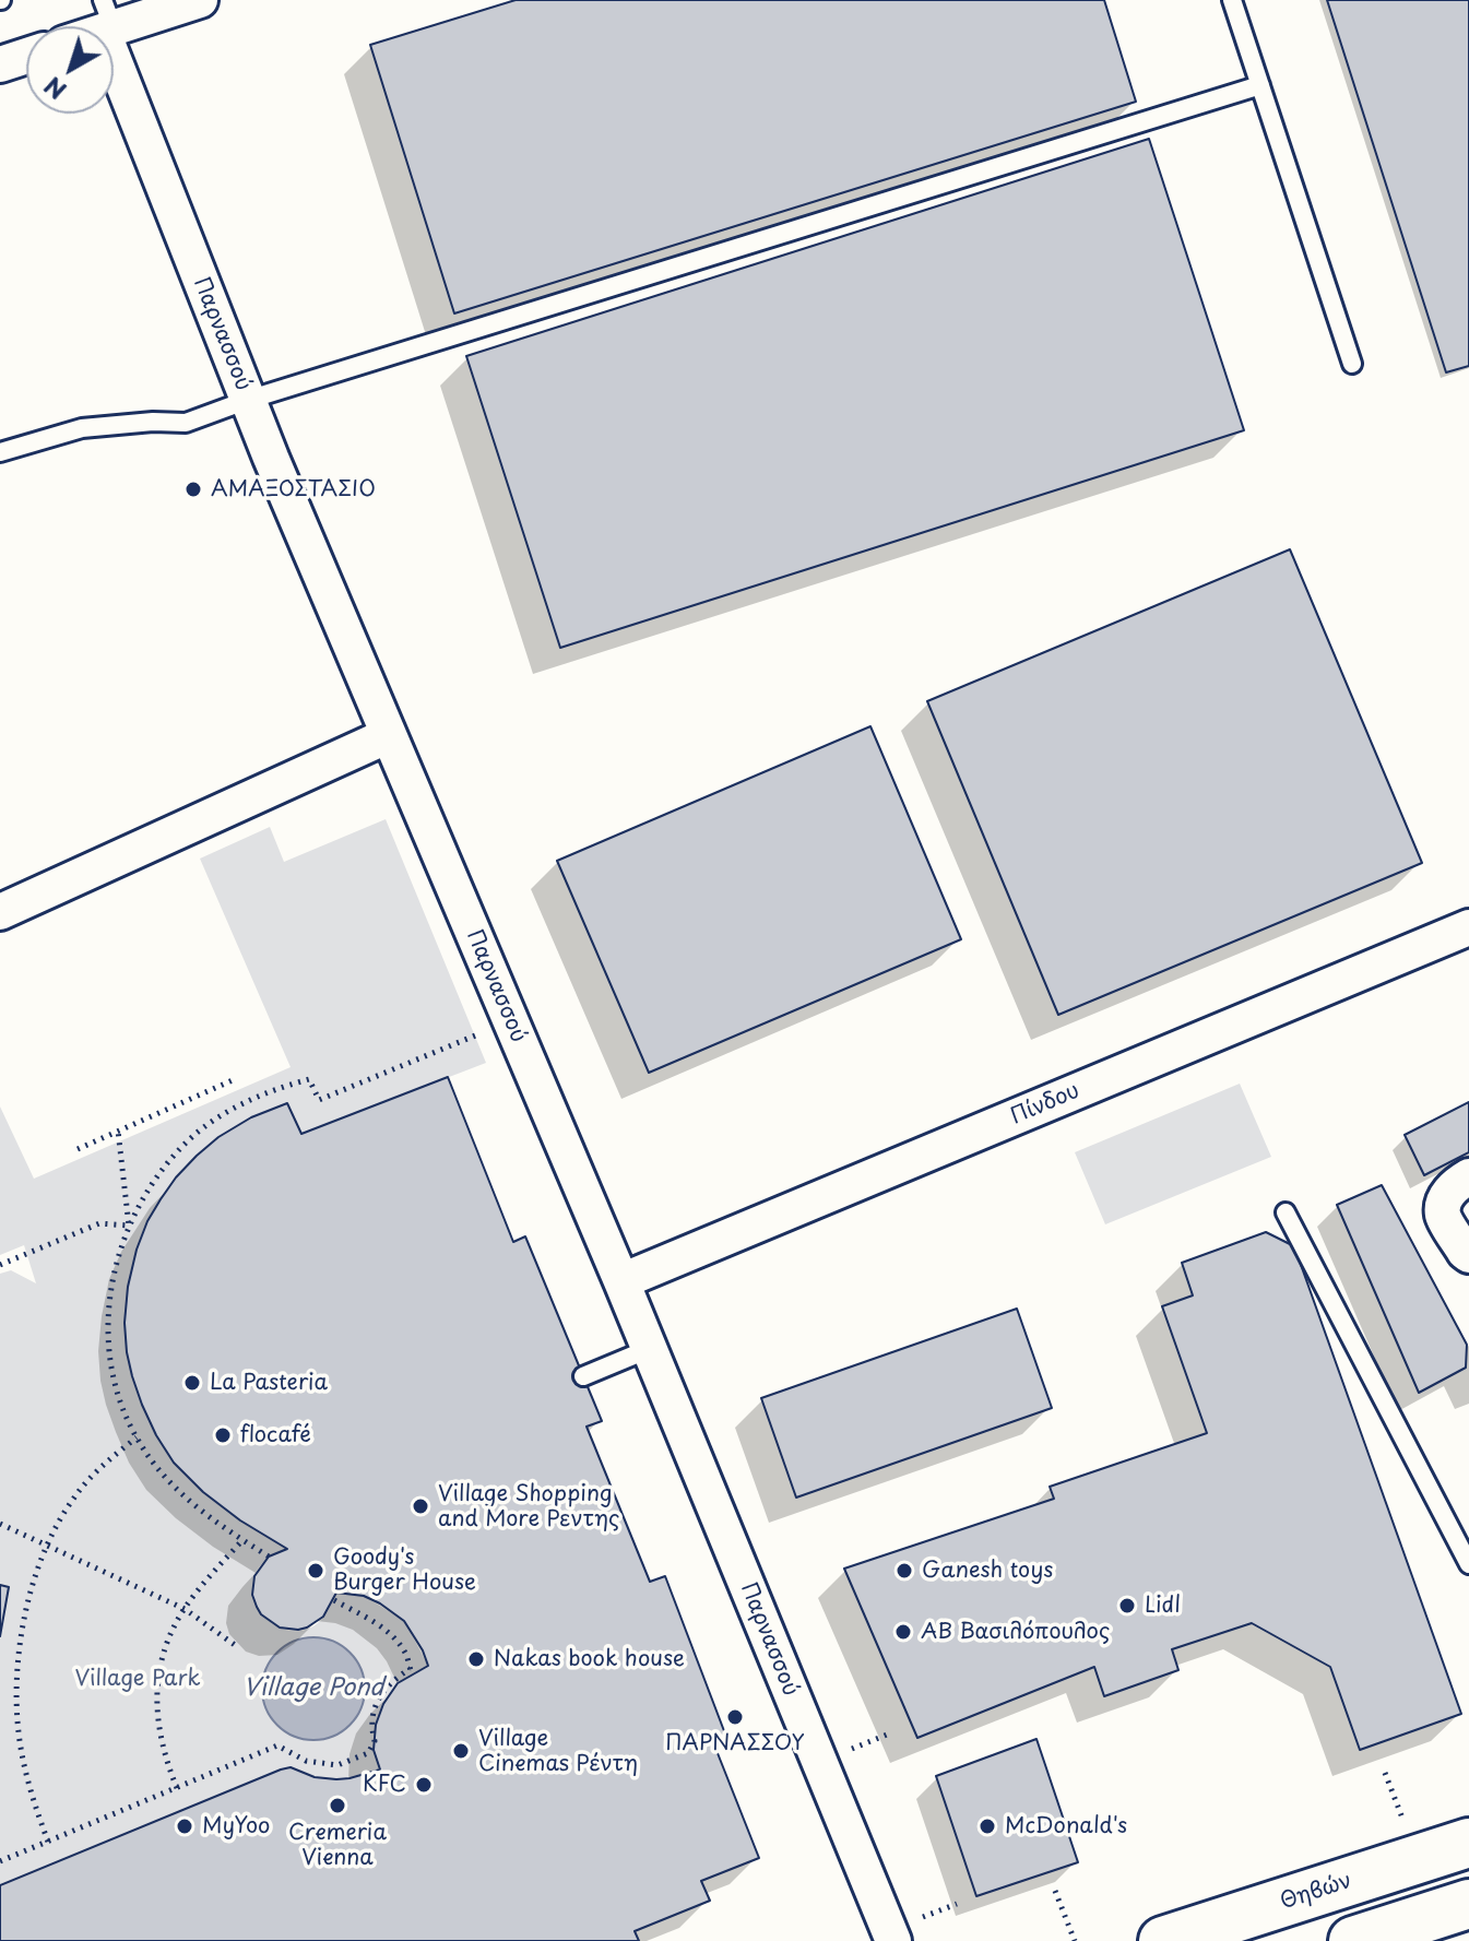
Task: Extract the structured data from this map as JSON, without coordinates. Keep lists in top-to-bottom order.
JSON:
{
  "streets": {
    "main road": ["Θηβών"],
    "street": ["Παρνασσού", "Πίνδου"]
  },
  "crossings": [
    ["Παρνασσού", "Πίνδου"]
  ],
  "water": ["Village Pond"],
  "parks": ["Village Park"],
  "places": [
    "ΑΜΑΞΟΣΤΑΣΙΟ",
    "La Pasteria",
    "flocafé",
    "Village Shopping and More Ρεντης",
    "Goody's Burger House",
    "Ganesh toys",
    "Lidl",
    "ΑΒ Βασιλόπουλος",
    "Nakas book house",
    "ΠΑΡΝΑΣΣΟΥ",
    "Village Cinemas Ρέντη",
    "KFC",
    "Cremeria Vienna",
    "MyYoo",
    "McDonald's"
  ],
  "north": "bottom left"
}
